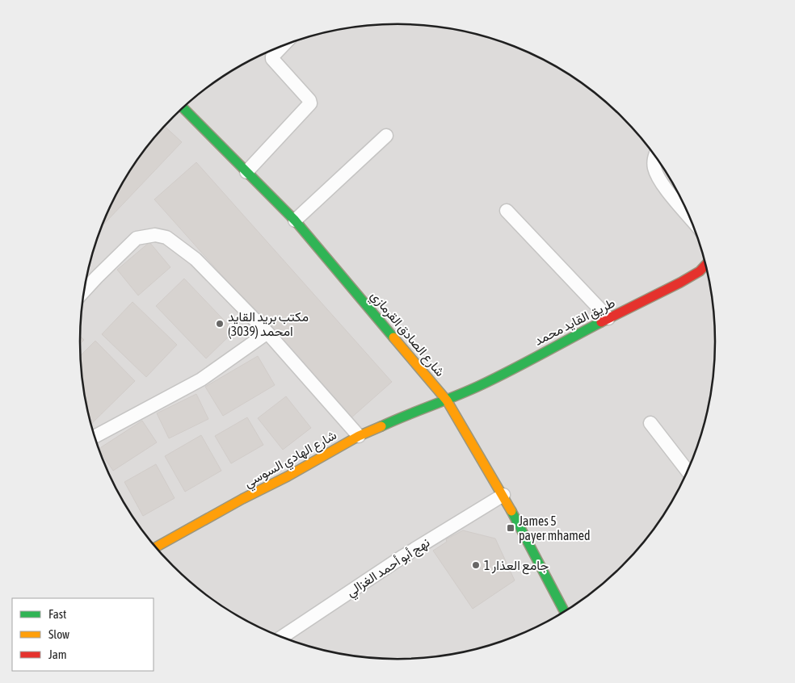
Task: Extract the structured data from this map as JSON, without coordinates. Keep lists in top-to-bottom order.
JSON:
{
  "streets": {
    "main road": ["طريق القايد محمد", "شارع الصادق القرمازي", "شارع الهادي السوسي"],
    "street": ["نهج أبو أحمد الغزالي"]
  },
  "crossings": [
    ["طريق القايد محمد", "شارع الصادق القرمازي"],
    ["طريق القايد محمد", "شارع الهادي السوسي"],
    ["شارع الصادق القرمازي", "شارع الهادي السوسي"],
    ["شارع الصادق القرمازي", "نهج أبو أحمد الغزالي"]
  ],
  "places": {
    "other": ["مكتب بريد القايد امحمد (3039)", "جامع العذار 1"],
    "transit": ["James 5 payer mhamed"]
  },
  "legend": ["Fast", "Slow", "Jam"]
}
